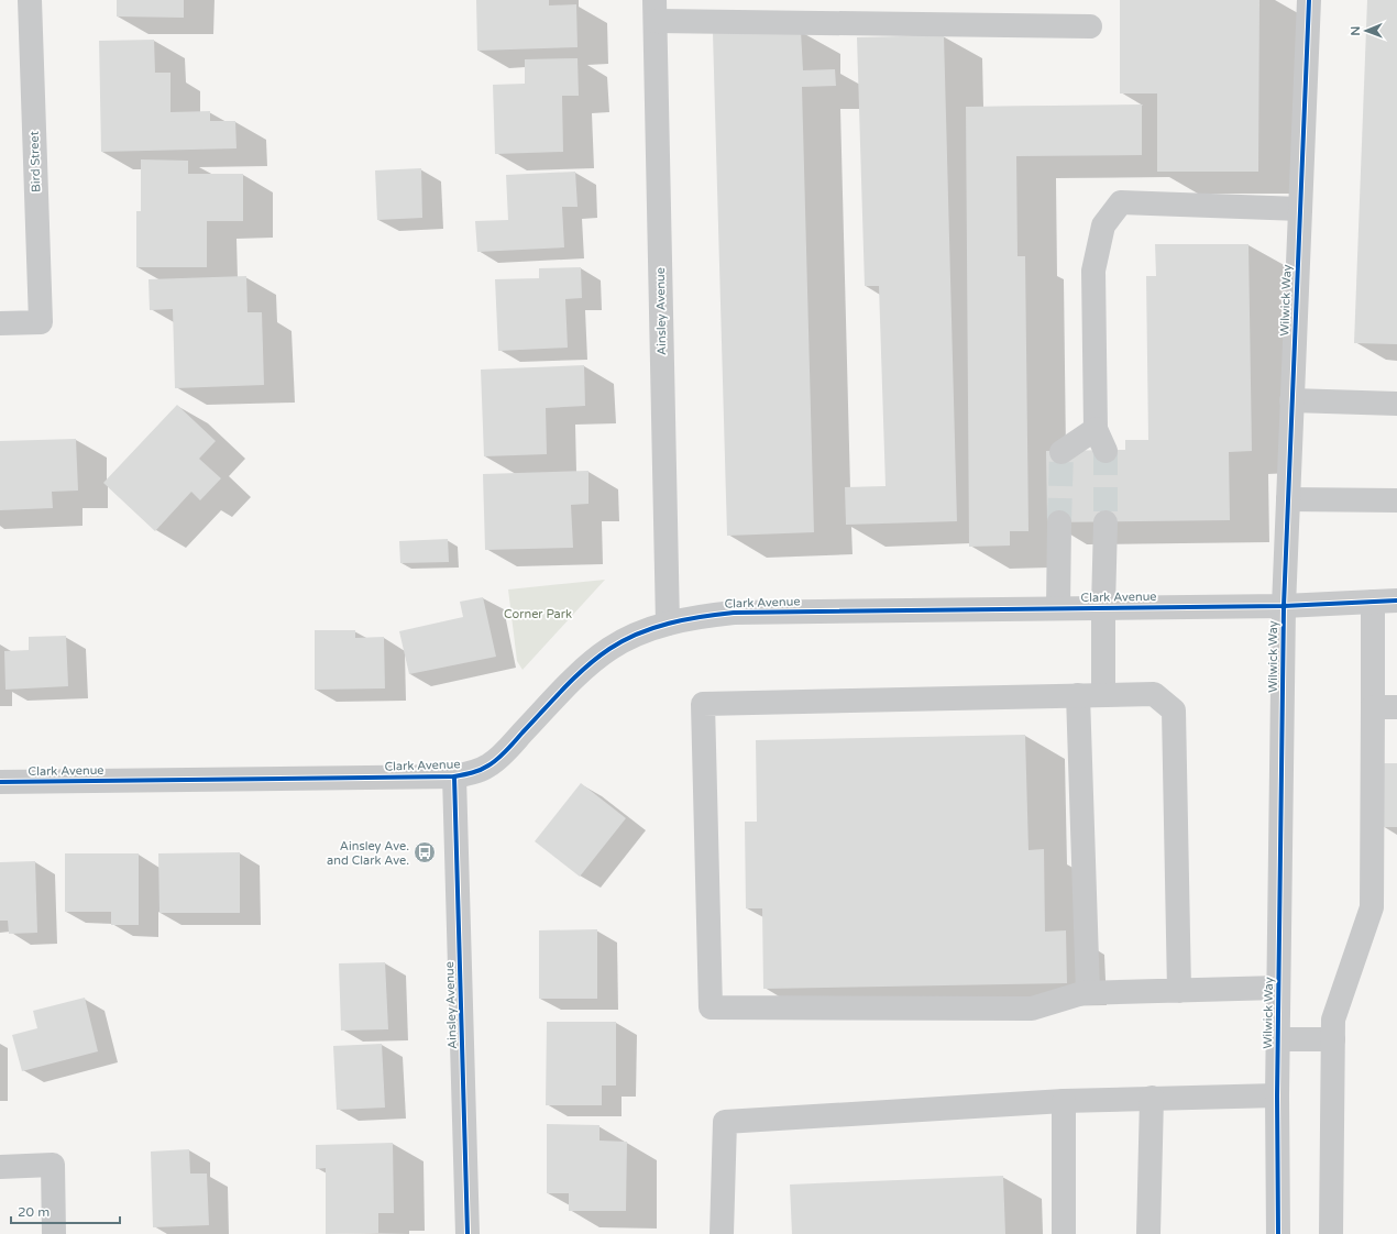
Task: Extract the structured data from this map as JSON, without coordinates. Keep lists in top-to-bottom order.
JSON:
{
  "streets": {
    "street": [
      "Bird Street",
      "Wilwick Way",
      "Ainsley Avenue",
      "Clark Avenue"
    ]
  },
  "crossings": [
    ["Wilwick Way", "Clark Avenue"],
    ["Ainsley Avenue", "Clark Avenue"]
  ],
  "parks": ["Corner Park"],
  "places": {
    "bus stop": ["Ainsley Ave. and Clark Ave."]
  },
  "scale_bar": "20 m",
  "north": "left"
}
